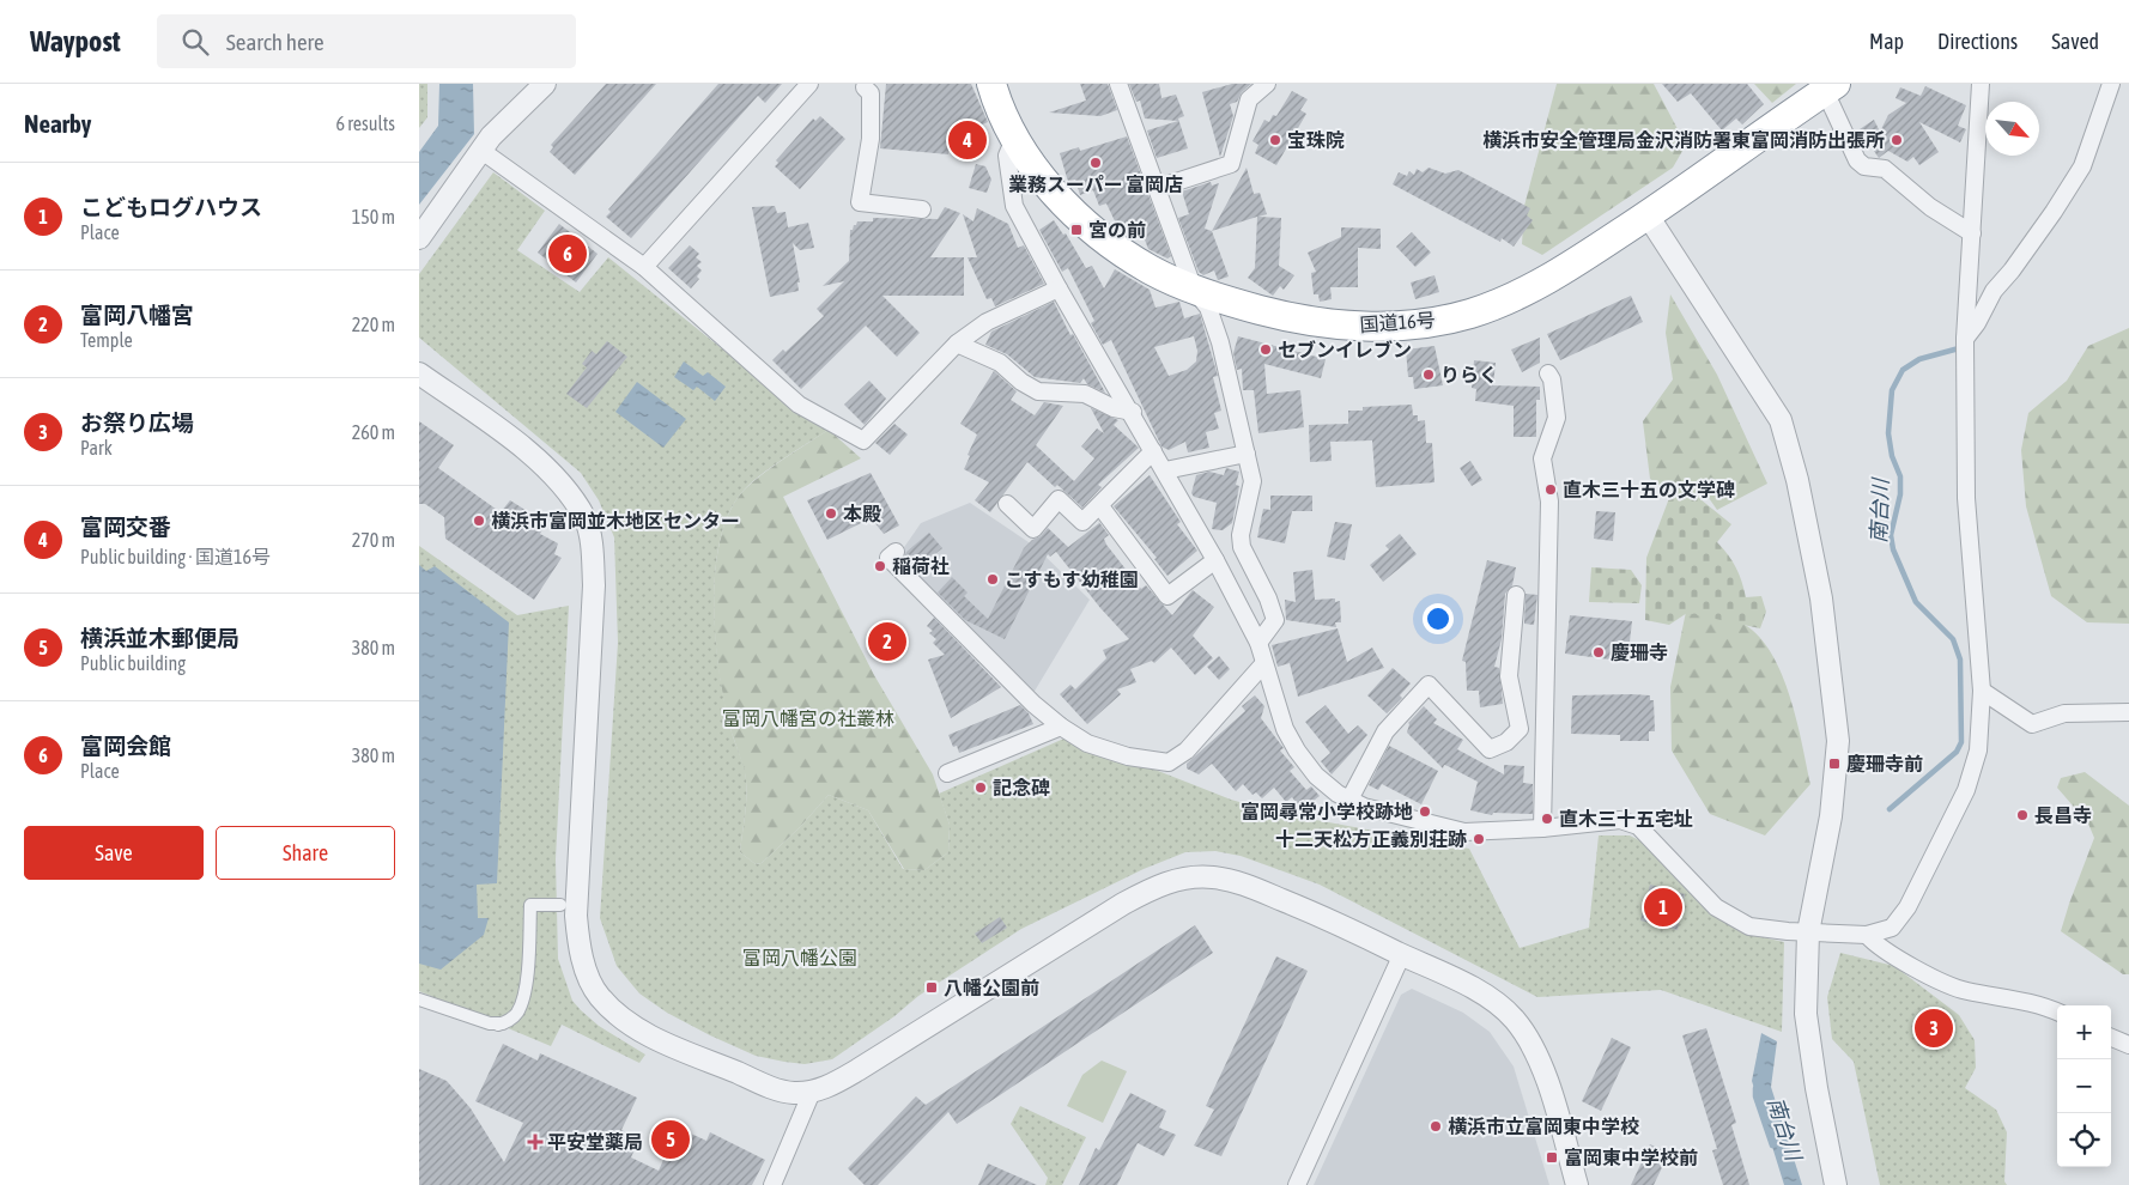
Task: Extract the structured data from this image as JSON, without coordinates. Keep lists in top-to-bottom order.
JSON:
{
  "streets": {
    "highway": ["国道16号"]
  },
  "water": ["南台川"],
  "parks": ["富岡八幡宮の社叢林", "富岡八幡公園"],
  "places": {
    "other": [
      "宝珠院",
      "横浜市安全管理局金沢消防署東富岡消防出張所",
      "業務スーパー 富岡店",
      "セブンイレブン",
      "りらく",
      "直木三十五の文学碑",
      "本殿",
      "横浜市富岡並木地区センター",
      "稲荷社",
      "こすもす幼稚園",
      "慶珊寺",
      "記念碑",
      "富岡尋常小学校跡地",
      "長昌寺",
      "直木三十五宅址",
      "十二天松方正義別荘跡",
      "横浜市立富岡東中学校"
    ],
    "transit": [
      "宮の前",
      "慶珊寺前",
      "八幡公園前",
      "富岡東中学校前"
    ],
    "health": ["平安堂薬局"]
  },
  "north": "bottom right",
  "page": {
    "header": "Waypost",
    "search": "Search here",
    "nav": ["Map", "Directions", "Saved"],
    "heading": ["Nearby", "6 results"],
    "pins": [
      "4",
      "6",
      "2",
      "1",
      "3",
      "5"
    ],
    "list": [
      {
        "mark": "1",
        "name": "こどもログハウス",
        "note": "Place",
        "value": "150 m"
      },
      {
        "mark": "2",
        "name": "富岡八幡宮",
        "note": "Temple",
        "value": "220 m"
      },
      {
        "mark": "3",
        "name": "お祭り広場",
        "note": "Park",
        "value": "260 m"
      },
      {
        "mark": "4",
        "name": "富岡交番",
        "note": "Public building · 国道16号",
        "value": "270 m"
      },
      {
        "mark": "5",
        "name": "横浜並木郵便局",
        "note": "Public building",
        "value": "380 m"
      },
      {
        "mark": "6",
        "name": "富岡会館",
        "note": "Place",
        "value": "380 m"
      }
    ],
    "buttons": ["Save", "Share"],
    "map_buttons": ["+", "−"]
  }
}
